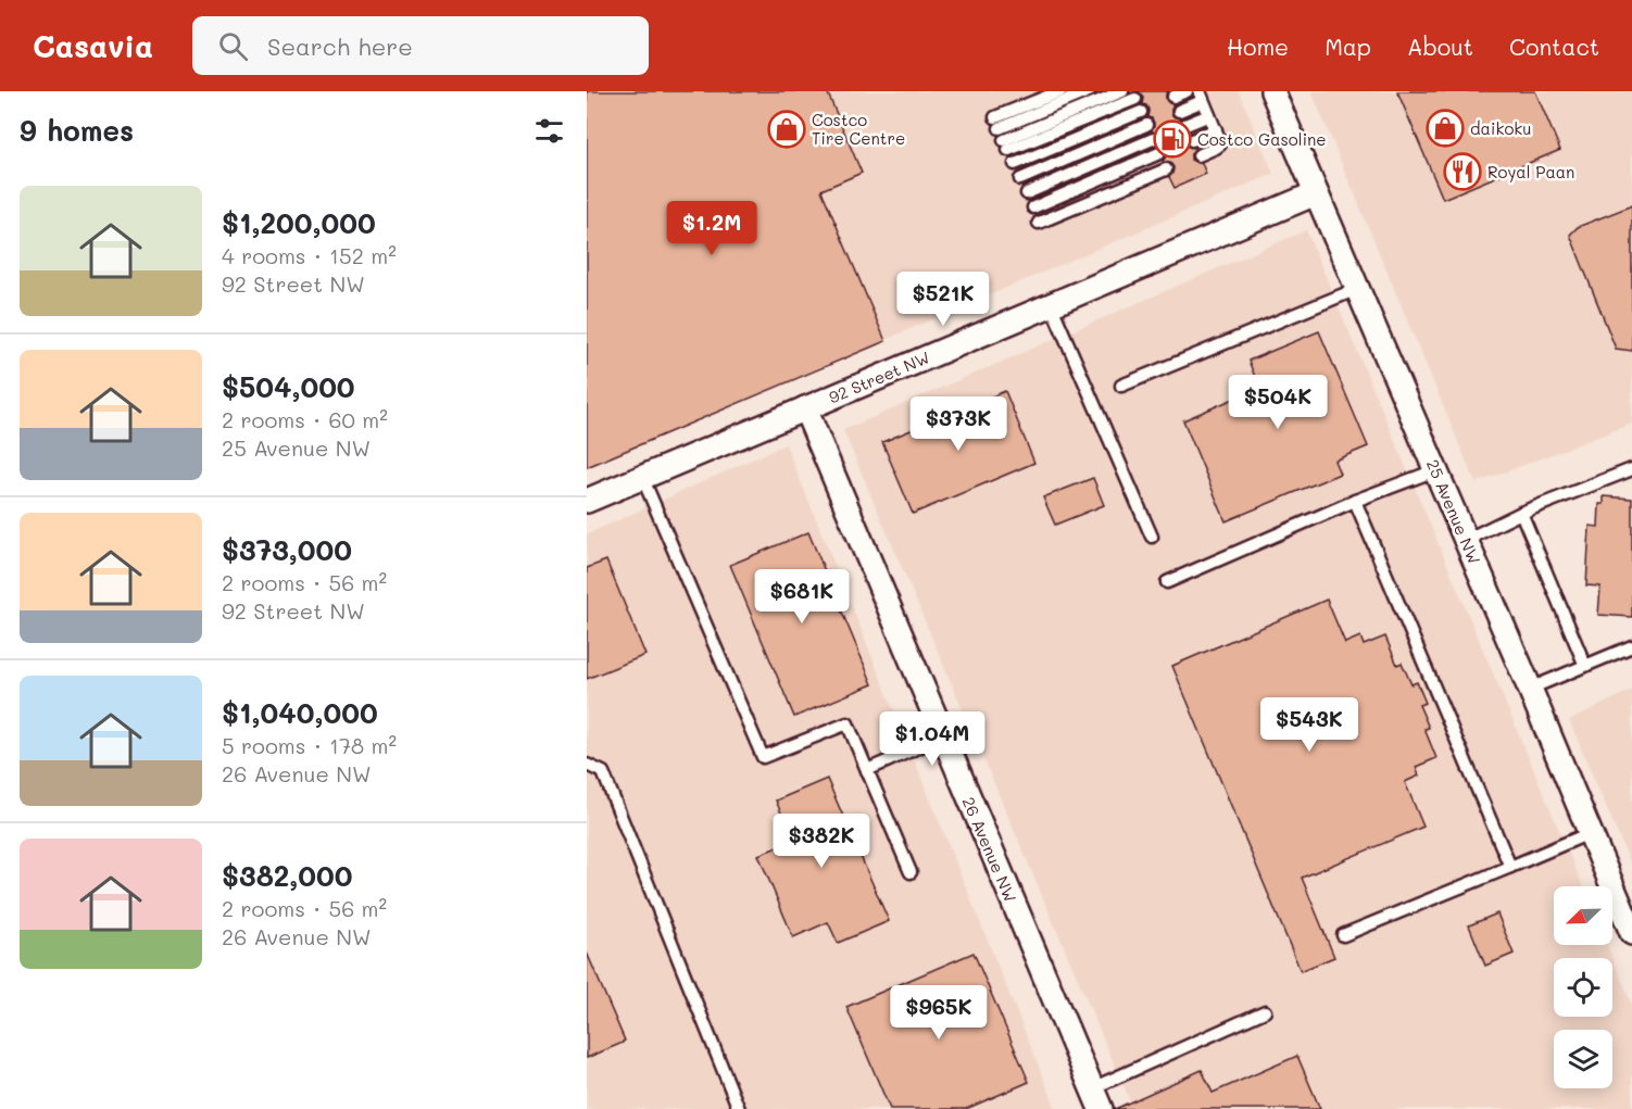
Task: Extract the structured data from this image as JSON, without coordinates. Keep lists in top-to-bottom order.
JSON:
{
  "streets": {
    "street": ["92 Street NW", "25 Avenue NW", "26 Avenue NW"]
  },
  "crossings": [
    ["92 Street NW", "25 Avenue NW"],
    ["92 Street NW", "26 Avenue NW"]
  ],
  "places": {
    "shop": ["daikoku", "Costco Tire Centre"],
    "fuel station": ["Costco Gasoline"],
    "restaurant": ["Royal Paan"]
  },
  "north": "bottom left",
  "page": {
    "header": "Casavia",
    "search": "Search here",
    "nav": [
      "Home",
      "Map",
      "About",
      "Contact"
    ],
    "heading": "9 homes",
    "list": [
      {
        "name": "$1,200,000",
        "note": "4 rooms · 152 m² · 92 Street NW"
      },
      {
        "name": "$504,000",
        "note": "2 rooms · 60 m² · 25 Avenue NW"
      },
      {
        "name": "$373,000",
        "note": "2 rooms · 56 m² · 92 Street NW"
      },
      {
        "name": "$1,040,000",
        "note": "5 rooms · 178 m² · 26 Avenue NW"
      },
      {
        "name": "$382,000",
        "note": "2 rooms · 56 m² · 26 Avenue NW"
      }
    ],
    "price": [
      "$1.2M",
      "$521K",
      "$504K",
      "$373K",
      "$681K",
      "$543K",
      "$1.04M",
      "$382K",
      "$965K"
    ]
  }
}
